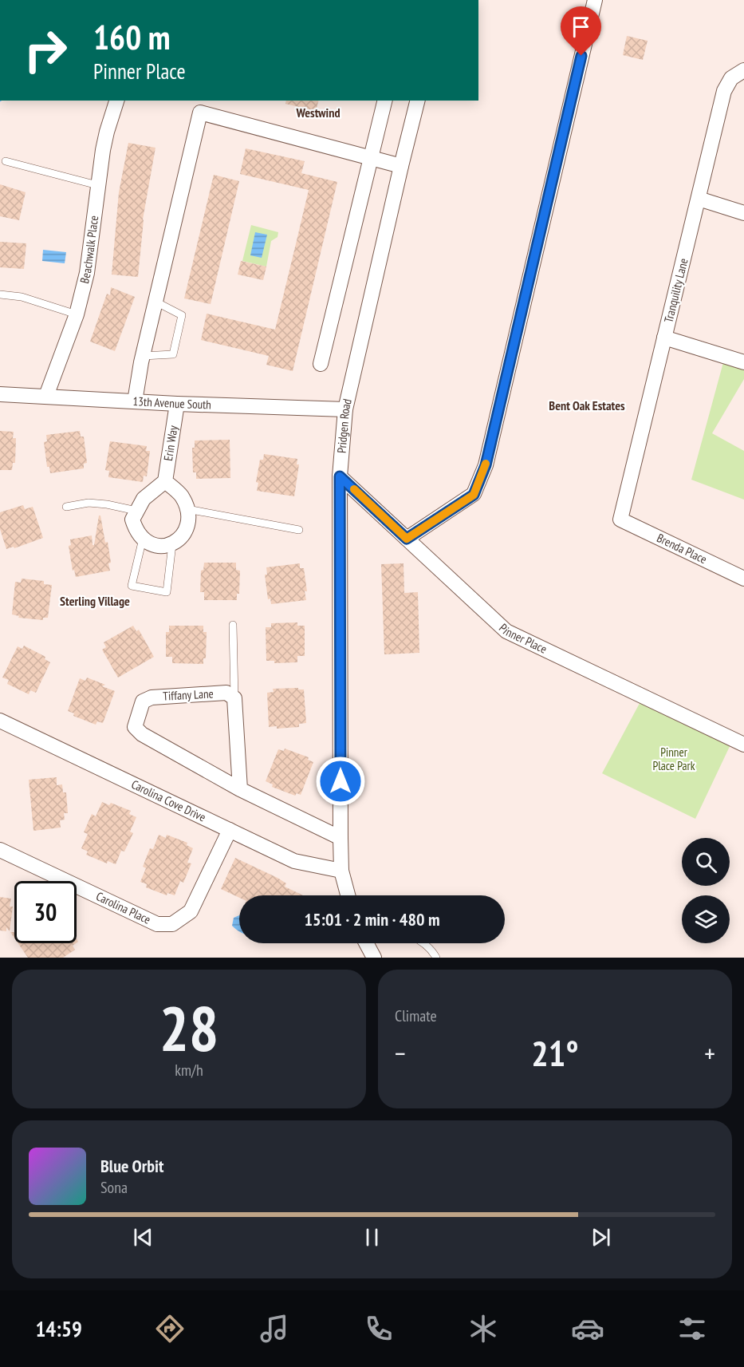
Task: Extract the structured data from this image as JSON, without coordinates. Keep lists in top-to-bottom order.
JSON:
{
  "streets": {
    "street": [
      "Beachwalk Place",
      "Tranquility Lane",
      "13th Avenue South",
      "Pridgen Road",
      "Erin Way",
      "Brenda Place",
      "Pinner Place",
      "Tiffany Lane",
      "Carolina Cove Drive",
      "Carolina Place"
    ]
  },
  "crossings": [
    ["Beachwalk Place", "13th Avenue South"],
    ["Tranquility Lane", "Brenda Place"],
    ["13th Avenue South", "Pridgen Road"],
    ["13th Avenue South", "Erin Way"],
    ["Pridgen Road", "Pinner Place"],
    ["Pridgen Road", "Tiffany Lane"],
    ["Pridgen Road", "Carolina Cove Drive"],
    ["Carolina Cove Drive", "Carolina Place"]
  ],
  "districts": ["Westwind", "Bent Oak Estates", "Sterling Village"],
  "parks": ["Pinner Place Park"],
  "page": {
    "turn": ["160 m", "Pinner Place"],
    "limit": "30",
    "trip": "15:01 · 2 min · 480 m",
    "tile": [
      ["28", "km/h"],
      "Climate"
    ],
    "heat": ["−", "21°", "+"],
    "song": ["Blue Orbit", "Sona"],
    "tabs": "14:59"
  }
}
